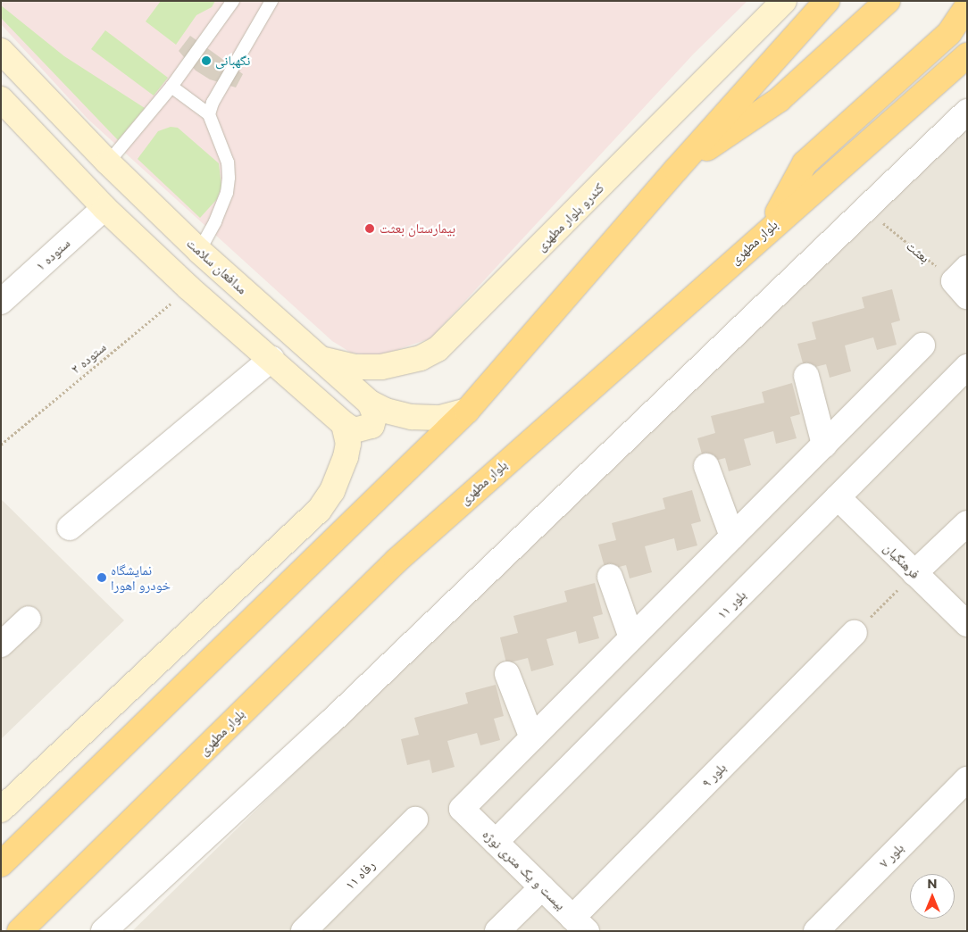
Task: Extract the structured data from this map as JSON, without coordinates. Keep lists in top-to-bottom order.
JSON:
{
  "streets": {
    "highway": ["بلوار مطهری"],
    "main road": ["کندرو بلوار مطهری", "مدافعان سلامت"],
    "street": [
      "ستوده ۱",
      "فرهنگیان",
      "بلور ۱۱",
      "بلور ۹",
      "بلور ۷",
      "بیست و یک متری نوژه",
      "رفاه ۱۱"
    ],
    "path": ["بعثت", "ستوده ۲"]
  },
  "crossings": [
    ["کندرو بلوار مطهری", "مدافعان سلامت"],
    ["فرهنگیان", "بلور ۱۱"],
    ["بلور ۱۱", "بیست و یک متری نوژه"],
    ["بلور ۹", "بیست و یک متری نوژه"]
  ],
  "places": ["نگهبانی", "بیمارستان بعثت", "نمایشگاه خودرو اهورا"],
  "north": "top"
}
